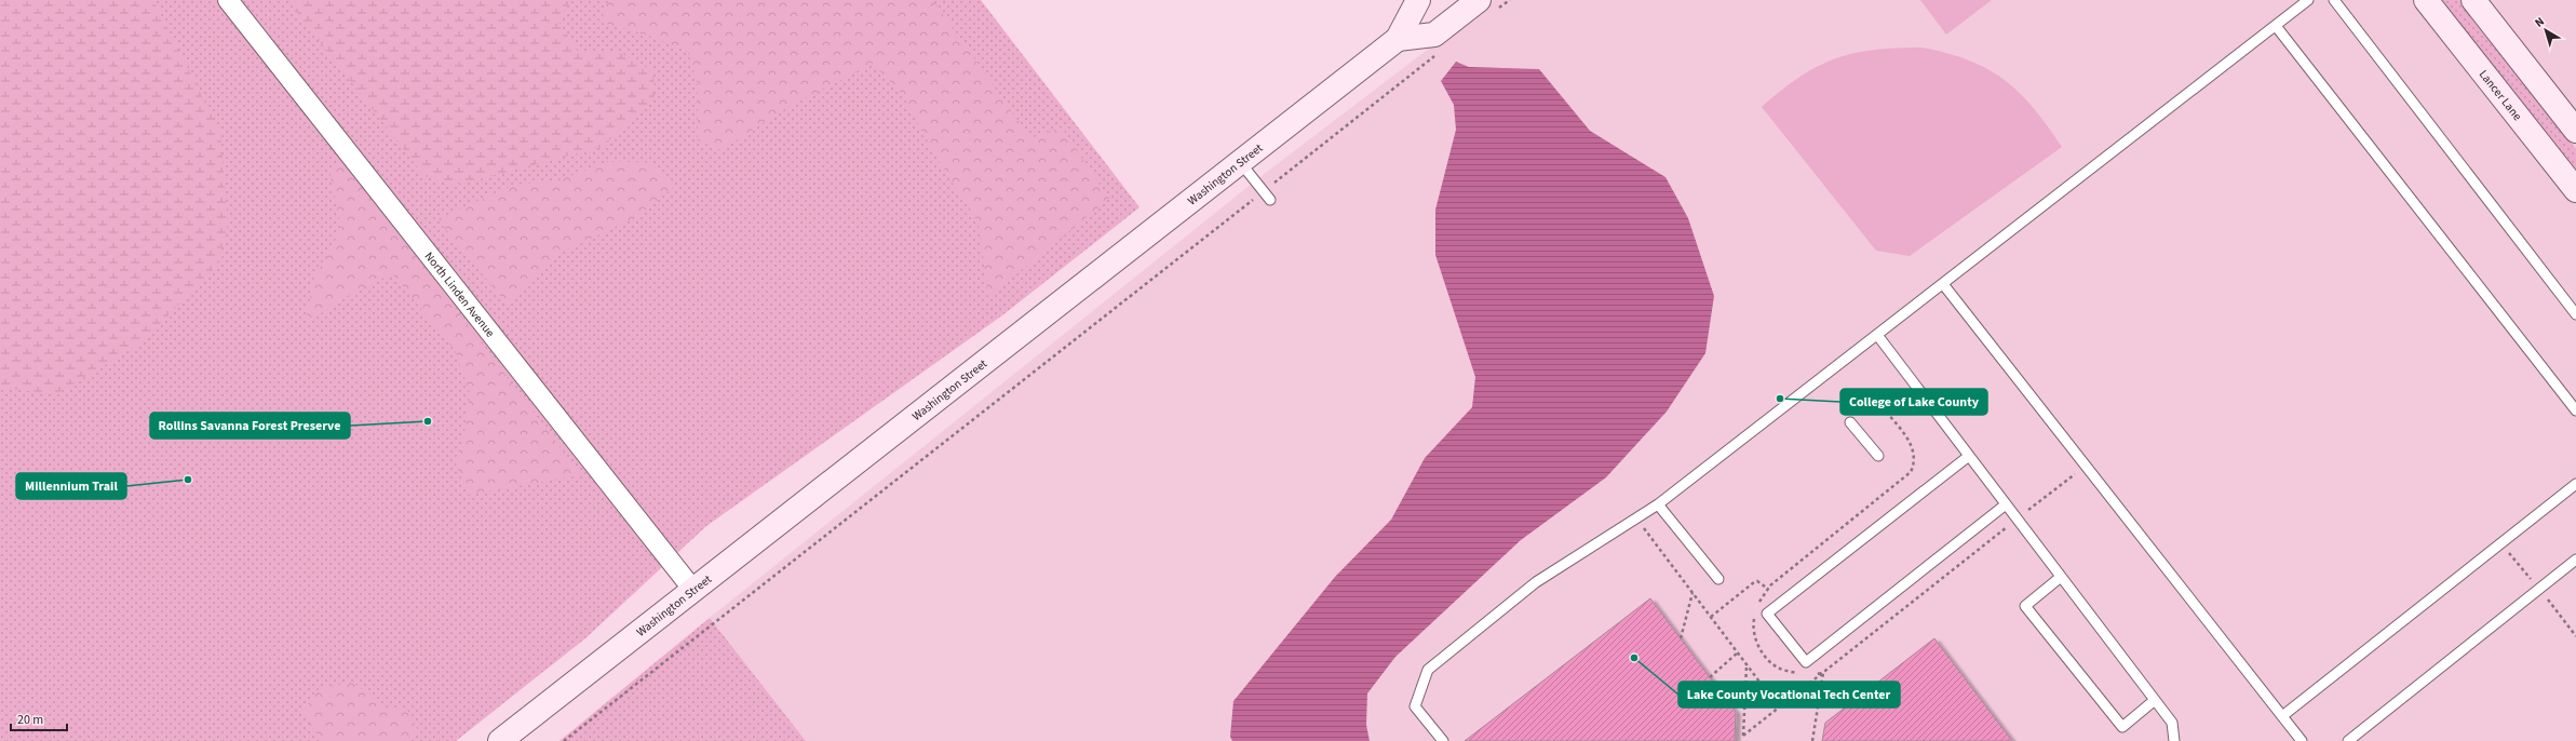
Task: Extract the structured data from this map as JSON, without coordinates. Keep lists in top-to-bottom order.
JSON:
{
  "streets": {
    "main road": ["Lancer Lane", "Washington Street"],
    "street": ["North Linden Avenue"]
  },
  "crossings": [
    ["Washington Street", "North Linden Avenue"]
  ],
  "places": [
    "College of Lake County",
    "Rollins Savanna Forest Preserve",
    "Millennium Trail",
    "Lake County Vocational Tech Center"
  ],
  "scale_bar": "20 m",
  "north": "top left"
}
